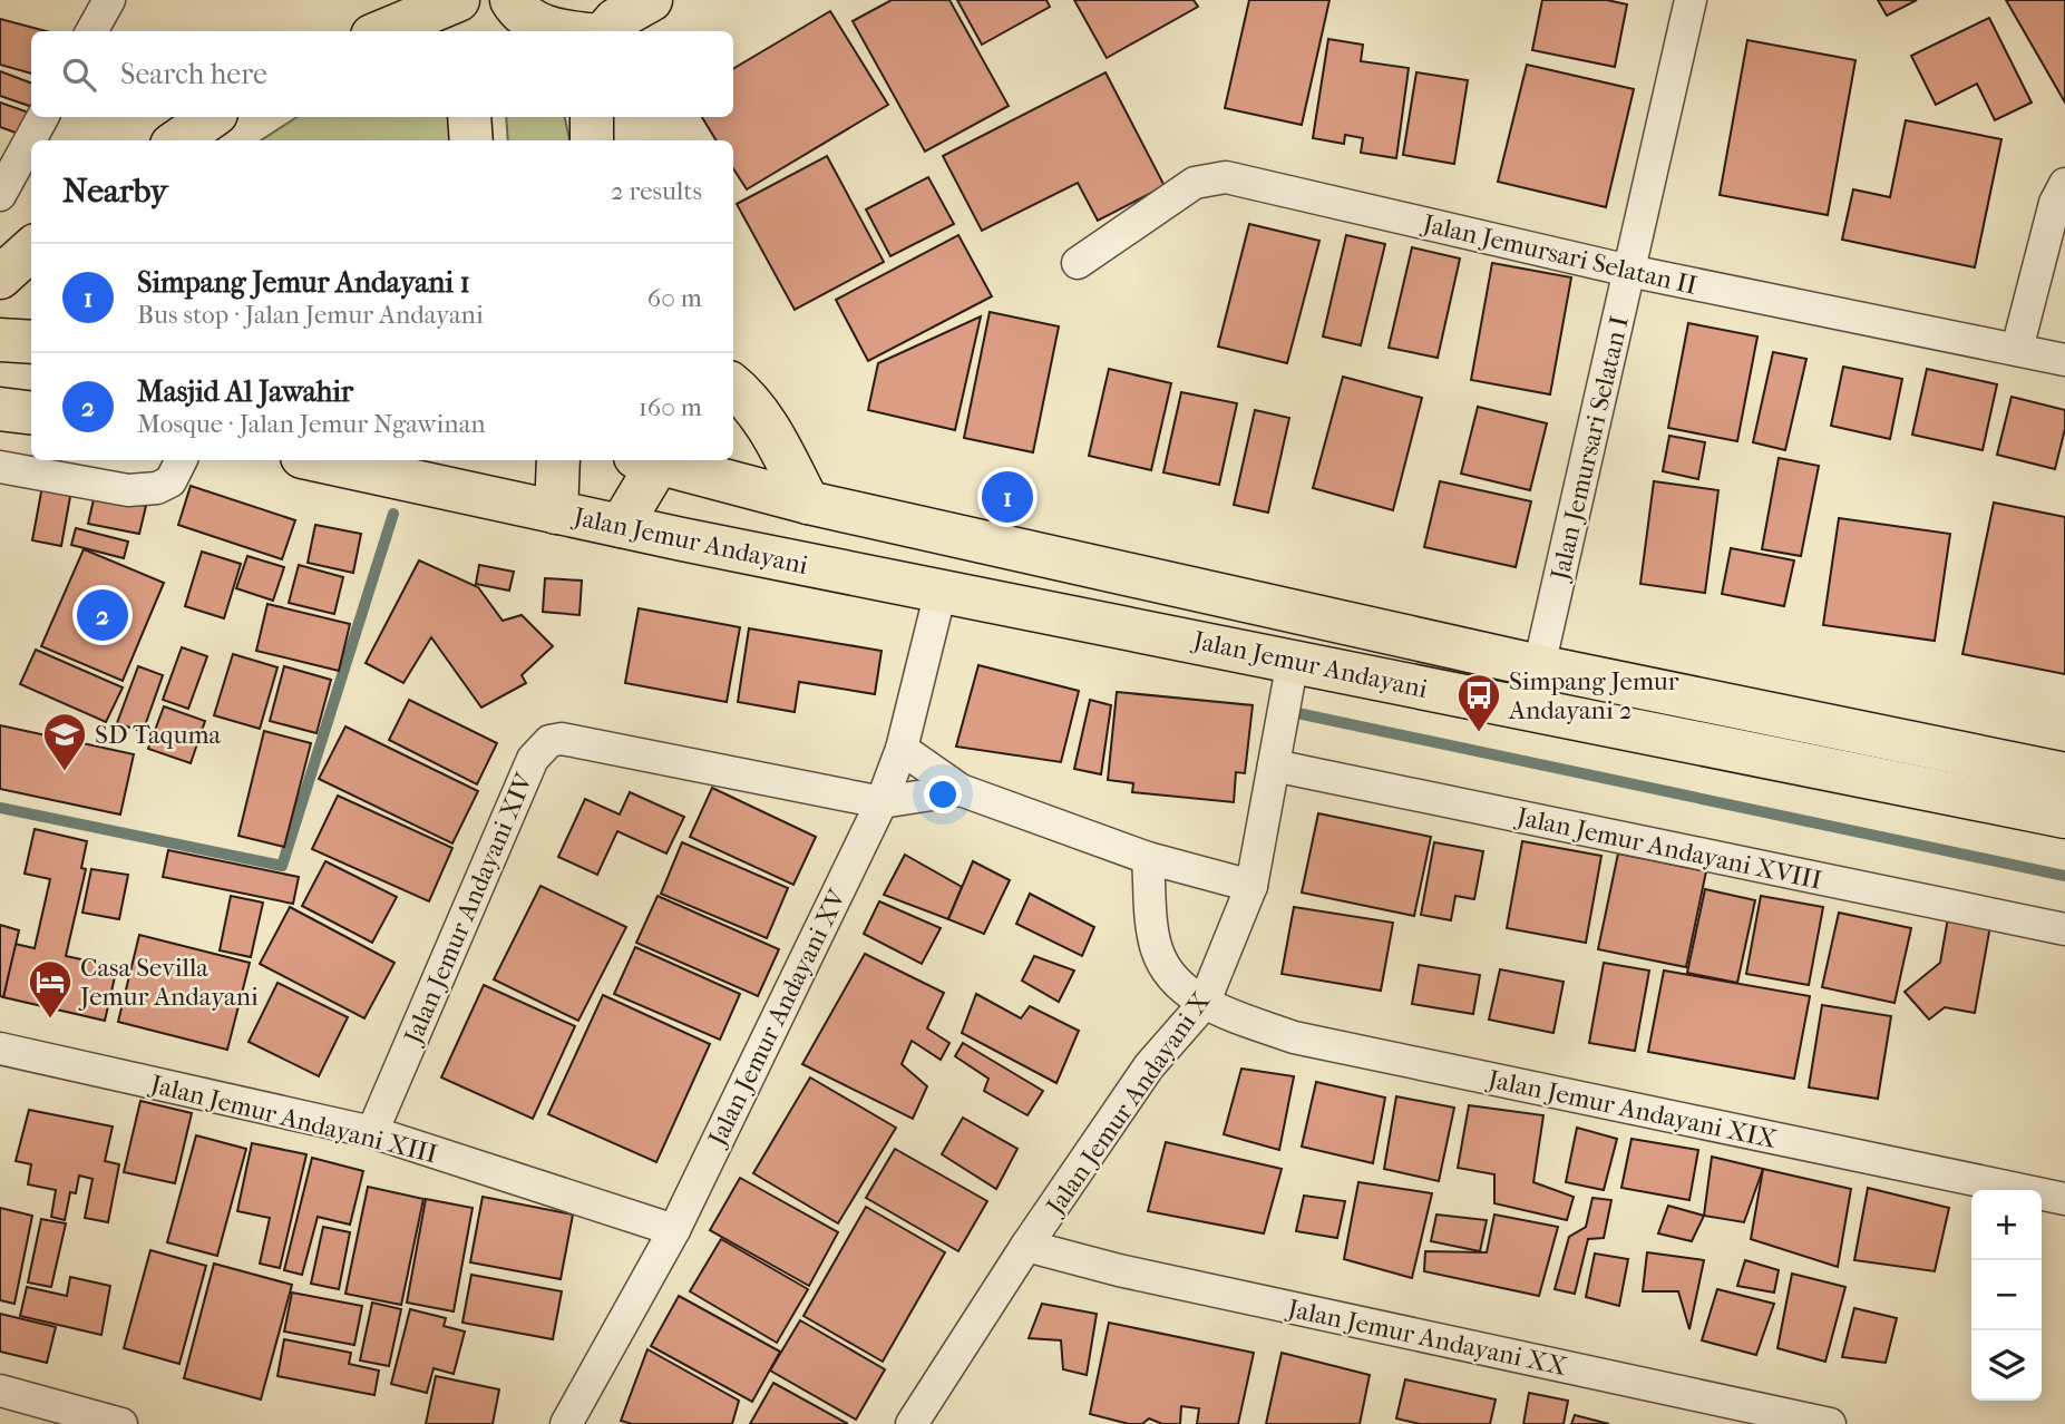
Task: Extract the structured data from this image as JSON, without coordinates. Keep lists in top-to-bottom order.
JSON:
{
  "streets": {
    "main road": ["Jalan Jemur Andayani"],
    "street": [
      "Jalan Jemursari Selatan II",
      "Jalan Jemursari Selatan I",
      "Jalan Jemur Andayani XVIII",
      "Jalan Jemur Andayani XIV",
      "Jalan Jemur Andayani XV",
      "Jalan Jemur Andayani X",
      "Jalan Jemur Andayani XIX",
      "Jalan Jemur Andayani XIII",
      "Jalan Jemur Andayani XX"
    ]
  },
  "crossings": [
    ["Jalan Jemursari Selatan II", "Jalan Jemursari Selatan I"],
    ["Jalan Jemursari Selatan I", "Jalan Jemur Andayani"],
    ["Jalan Jemur Andayani", "Jalan Jemur Andayani XV"],
    ["Jalan Jemur Andayani", "Jalan Jemur Andayani X"],
    ["Jalan Jemur Andayani XVIII", "Jalan Jemur Andayani X"],
    ["Jalan Jemur Andayani XIV", "Jalan Jemur Andayani XV"],
    ["Jalan Jemur Andayani XIV", "Jalan Jemur Andayani XIII"],
    ["Jalan Jemur Andayani XV", "Jalan Jemur Andayani XIII"],
    ["Jalan Jemur Andayani X", "Jalan Jemur Andayani XIX"],
    ["Jalan Jemur Andayani X", "Jalan Jemur Andayani XX"]
  ],
  "places": {
    "bus stop": ["Simpang Jemur Andayani 2"],
    "school or university": ["SD Taquma"],
    "hotel": ["Casa Sevilla Jemur Andayani"]
  },
  "page": {
    "search": "Search here",
    "heading": ["Nearby", "2 results"],
    "list": [
      {
        "mark": "1",
        "name": "Simpang Jemur Andayani 1",
        "note": "Bus stop · Jalan Jemur Andayani",
        "value": "60 m"
      },
      {
        "mark": "2",
        "name": "Masjid Al Jawahir",
        "note": "Mosque · Jalan Jemur Ngawinan",
        "value": "160 m"
      }
    ],
    "pins": ["1", "2"],
    "map_buttons": ["+", "−"]
  }
}
